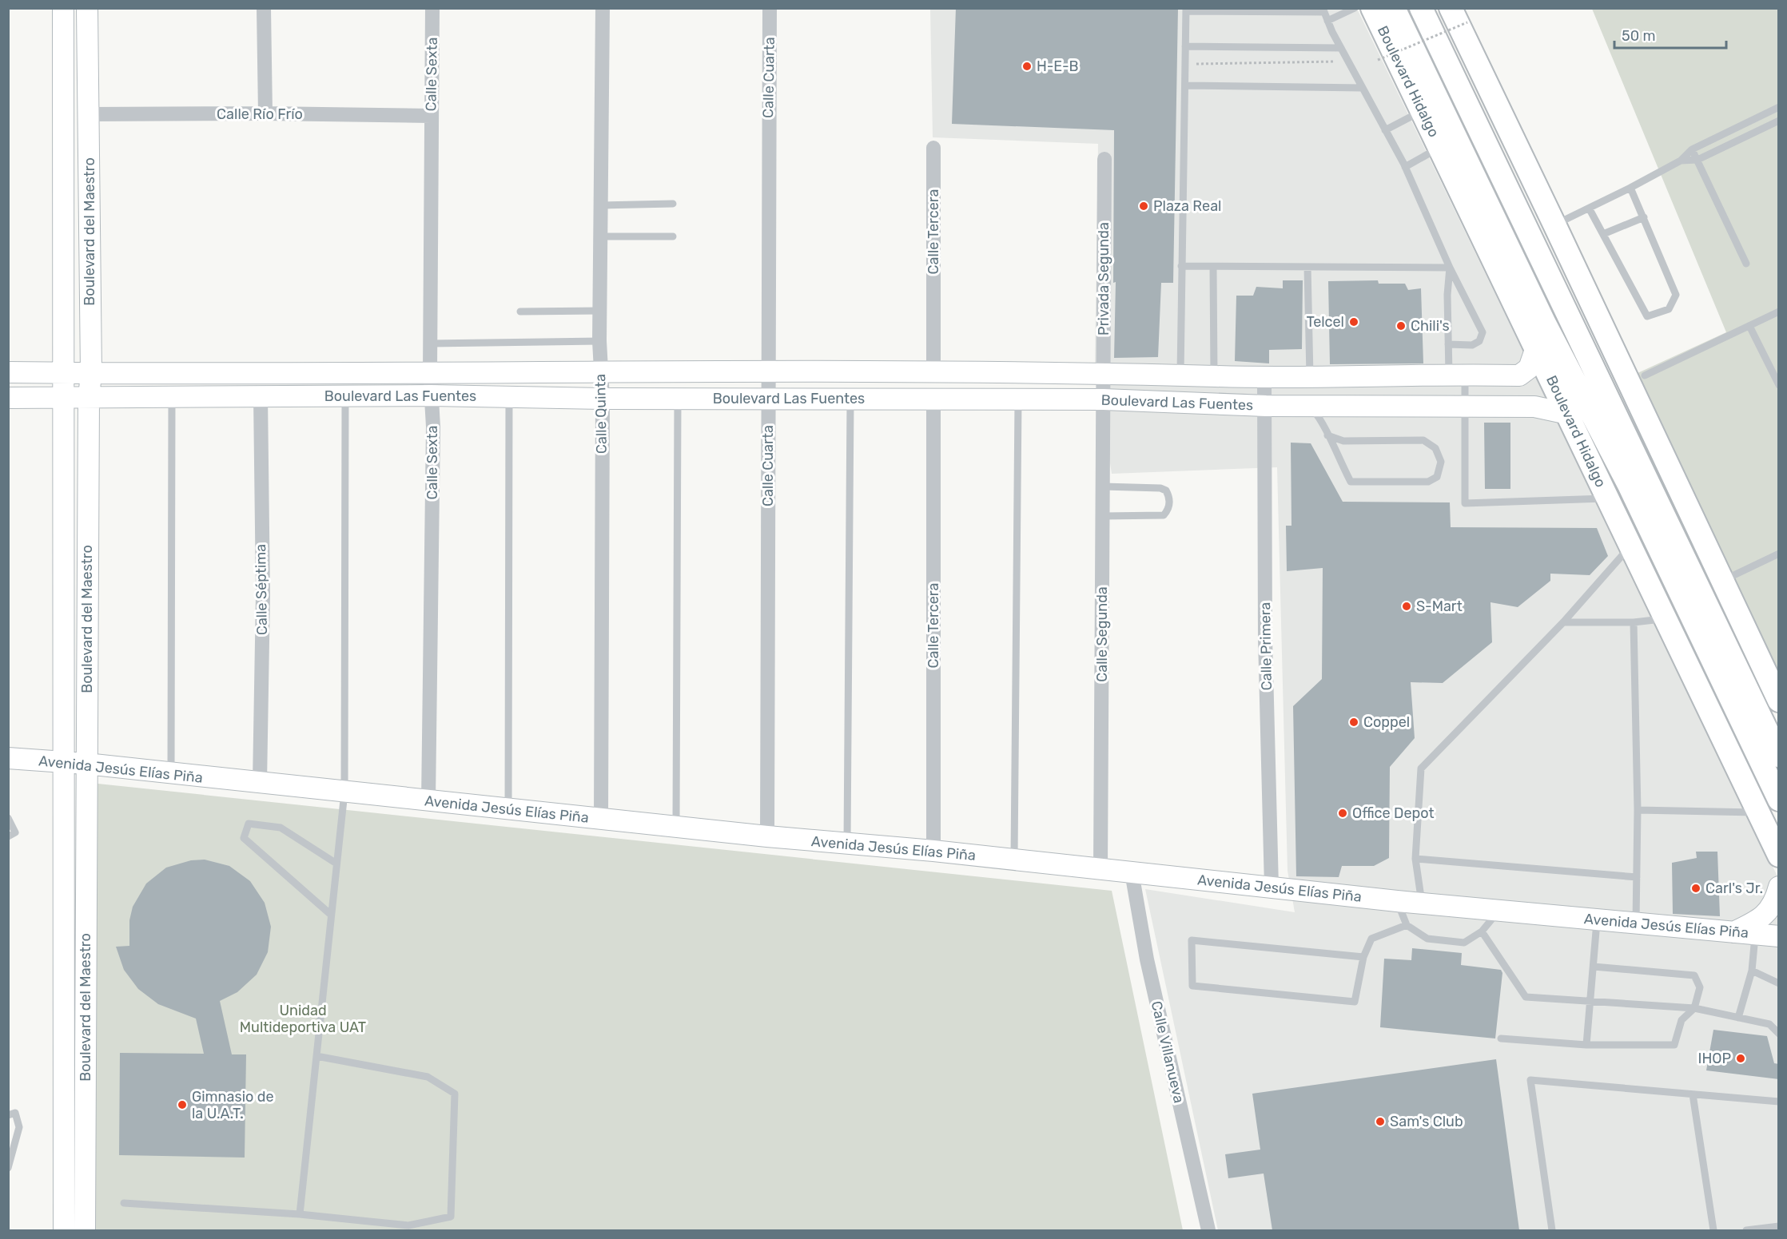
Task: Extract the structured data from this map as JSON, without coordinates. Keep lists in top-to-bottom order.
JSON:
{
  "streets": {
    "main road": ["Boulevard Hidalgo"],
    "street": [
      "Calle Sexta",
      "Calle Cuarta",
      "Calle Río Frío",
      "Boulevard del Maestro",
      "Calle Tercera",
      "Privada Segunda",
      "Boulevard Las Fuentes",
      "Calle Quinta",
      "Calle Séptima",
      "Calle Segunda",
      "Calle Primera",
      "Avenida Jesús Elías Piña",
      "Calle Villanueva"
    ]
  },
  "crossings": [
    ["Calle Sexta", "Calle Río Frío"],
    ["Calle Sexta", "Boulevard Las Fuentes"],
    ["Calle Sexta", "Avenida Jesús Elías Piña"],
    ["Calle Cuarta", "Boulevard Las Fuentes"],
    ["Calle Cuarta", "Avenida Jesús Elías Piña"],
    ["Boulevard Hidalgo", "Boulevard Las Fuentes"],
    ["Calle Río Frío", "Boulevard del Maestro"],
    ["Boulevard del Maestro", "Boulevard Las Fuentes"],
    ["Boulevard del Maestro", "Avenida Jesús Elías Piña"],
    ["Calle Tercera", "Boulevard Las Fuentes"],
    ["Calle Tercera", "Avenida Jesús Elías Piña"],
    ["Privada Segunda", "Boulevard Las Fuentes"],
    ["Privada Segunda", "Calle Segunda"],
    ["Boulevard Las Fuentes", "Calle Quinta"],
    ["Boulevard Las Fuentes", "Calle Séptima"],
    ["Boulevard Las Fuentes", "Calle Segunda"],
    ["Boulevard Las Fuentes", "Calle Primera"],
    ["Calle Quinta", "Avenida Jesús Elías Piña"],
    ["Calle Séptima", "Avenida Jesús Elías Piña"],
    ["Calle Segunda", "Avenida Jesús Elías Piña"],
    ["Calle Primera", "Avenida Jesús Elías Piña"],
    ["Avenida Jesús Elías Piña", "Calle Villanueva"]
  ],
  "parks": ["Unidad Multideportiva UAT"],
  "places": [
    "H-E-B",
    "Plaza Real",
    "Telcel",
    "Chili's",
    "S-Mart",
    "Coppel",
    "Office Depot",
    "Carl's Jr.",
    "IHOP",
    "Gimnasio de la U.A.T.",
    "Sam's Club"
  ],
  "scale_bar": "50 m"
}
